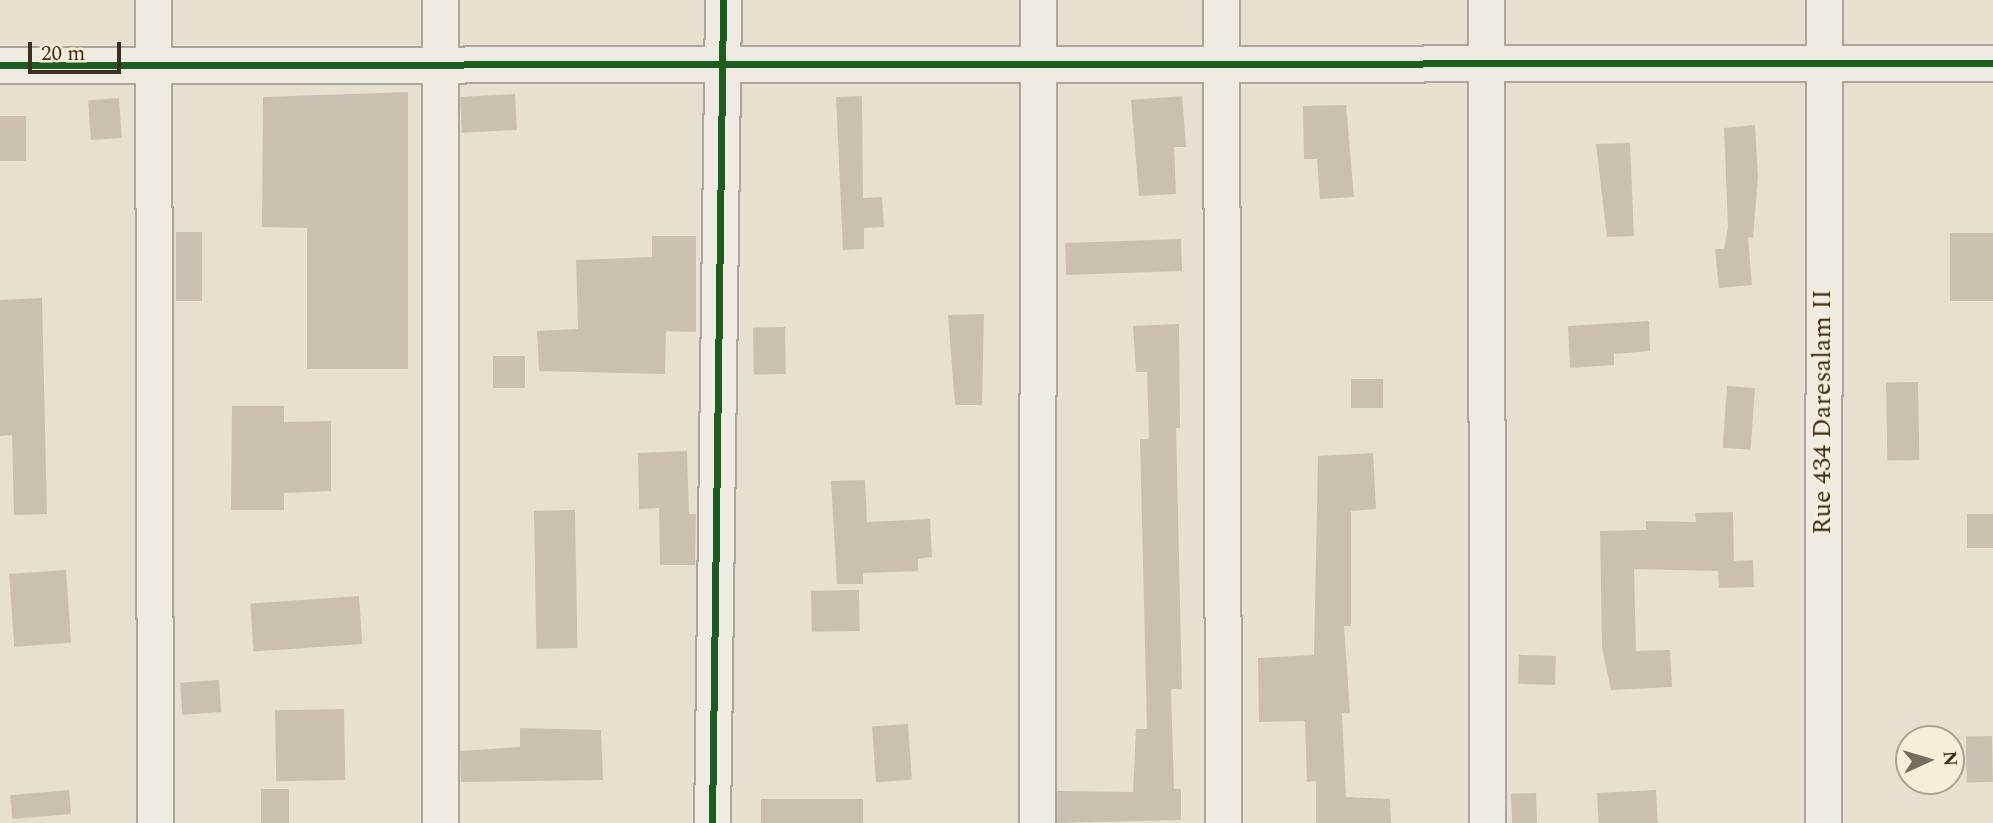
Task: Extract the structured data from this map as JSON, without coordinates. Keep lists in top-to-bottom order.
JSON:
{
  "streets": {
    "street": ["Rue 434 Daresalam II"]
  },
  "scale_bar": "20 m",
  "north": "right"
}
